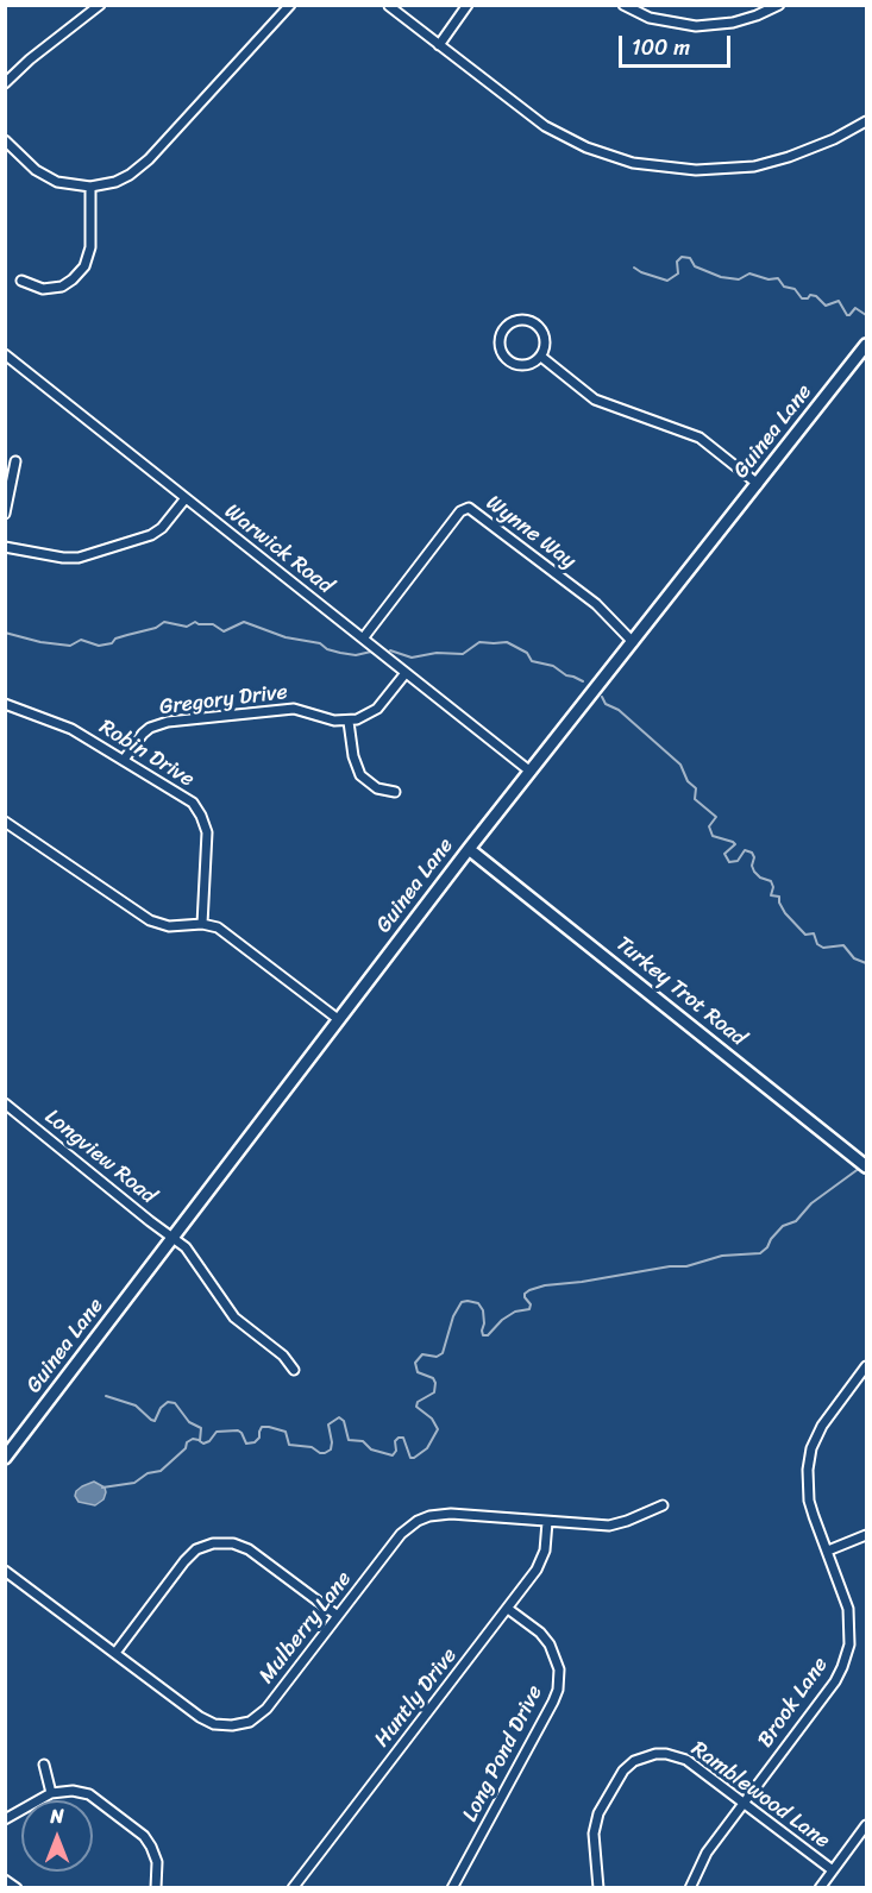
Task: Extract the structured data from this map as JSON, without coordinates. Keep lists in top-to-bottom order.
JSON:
{
  "streets": {
    "street": [
      "Guinea Lane",
      "Wynne Way",
      "Warwick Road",
      "Gregory Drive",
      "Robin Drive",
      "Turkey Trot Road",
      "Longview Road",
      "Mulberry Lane",
      "Huntly Drive",
      "Brook Lane",
      "Long Pond Drive",
      "Ramblewood Lane"
    ]
  },
  "crossings": [
    ["Guinea Lane", "Wynne Way"],
    ["Guinea Lane", "Warwick Road"],
    ["Guinea Lane", "Turkey Trot Road"],
    ["Guinea Lane", "Longview Road"],
    ["Wynne Way", "Warwick Road"],
    ["Gregory Drive", "Robin Drive"],
    ["Mulberry Lane", "Huntly Drive"],
    ["Huntly Drive", "Long Pond Drive"],
    ["Brook Lane", "Ramblewood Lane"]
  ],
  "scale_bar": "100 m",
  "north": "top"
}
